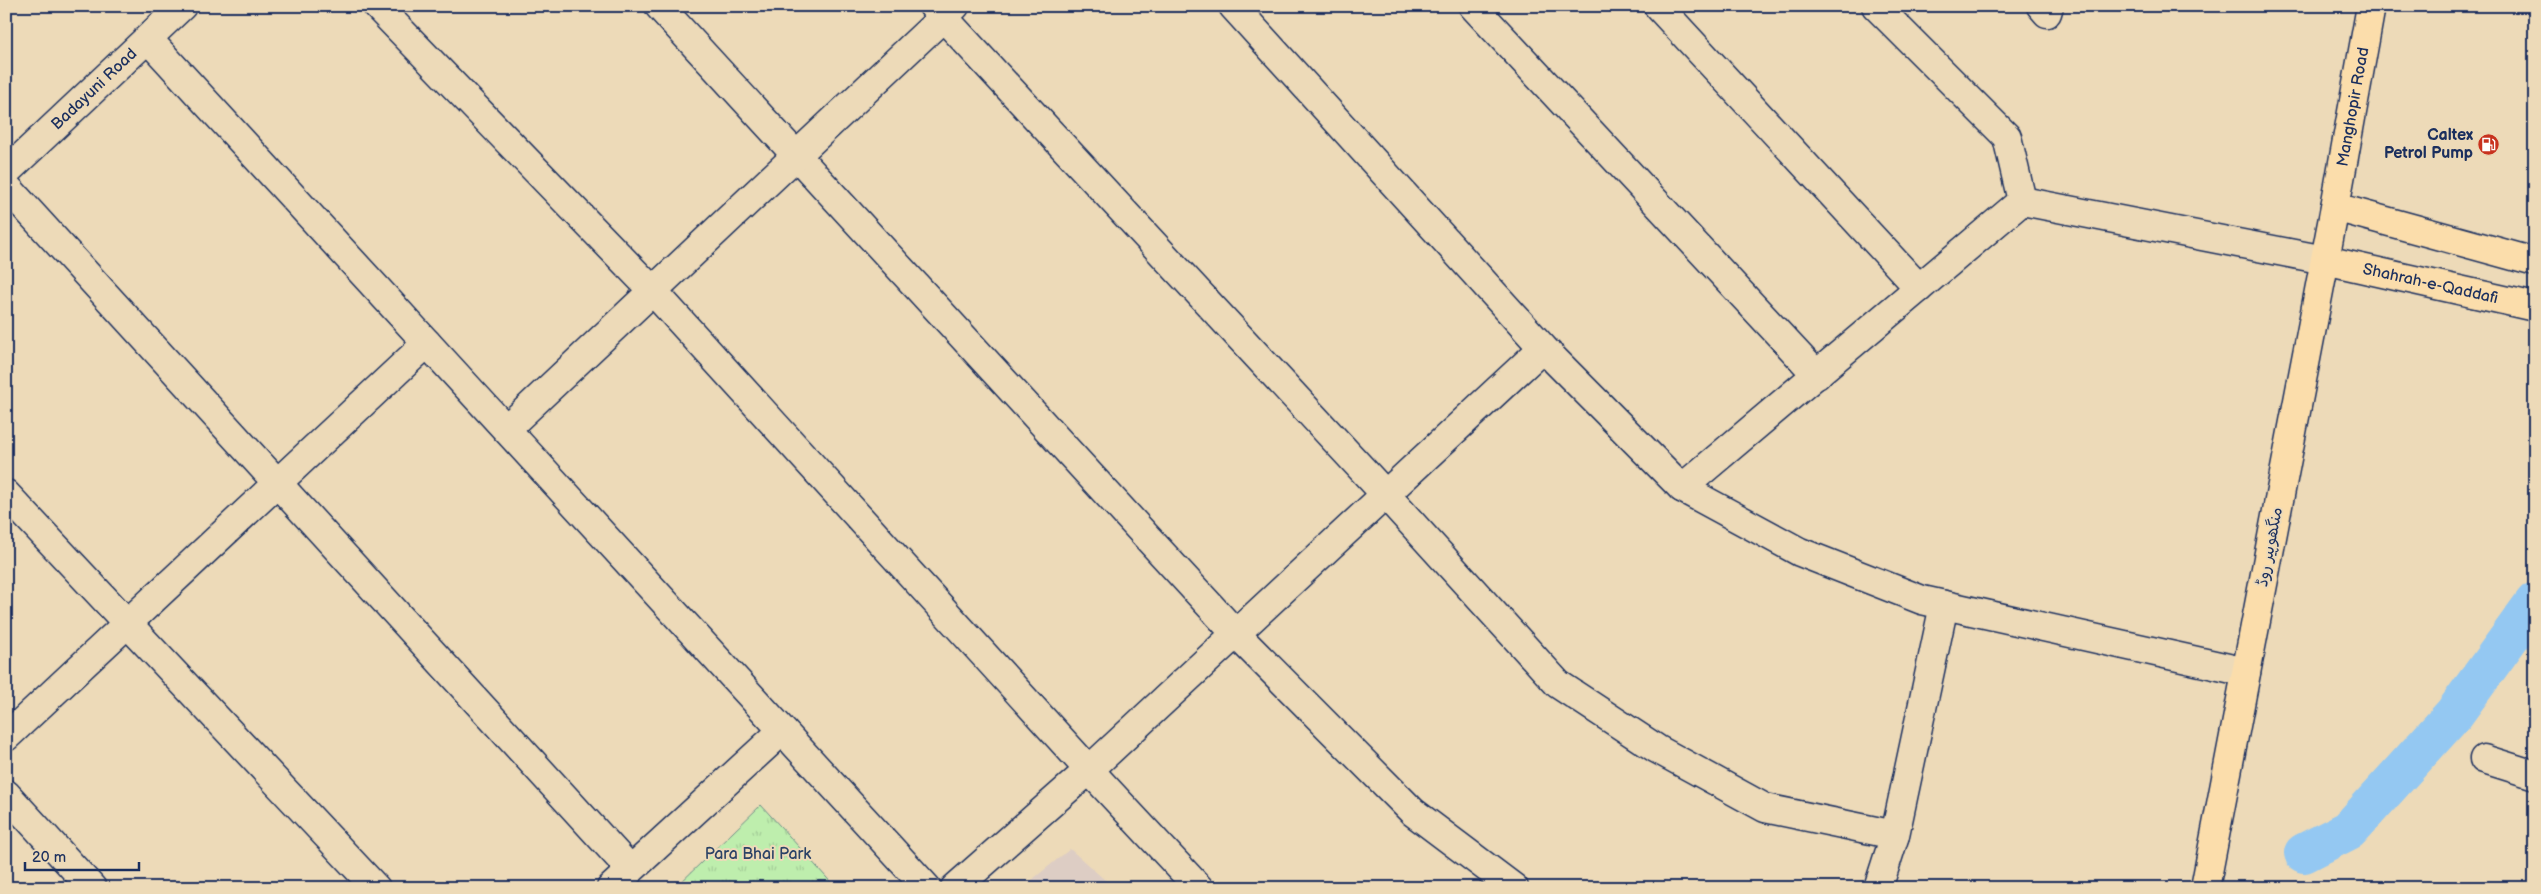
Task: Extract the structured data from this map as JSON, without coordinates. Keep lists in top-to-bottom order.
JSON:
{
  "streets": {
    "main road": ["Manghopir Road", "Shahrah-e-Qaddafi", "منگھوپیر روڈ"],
    "street": ["Badayuni Road"]
  },
  "crossings": [
    ["Manghopir Road", "منگھوپیر روڈ"],
    ["Shahrah-e-Qaddafi", "منگھوپیر روڈ"]
  ],
  "parks": ["Para Bhai Park"],
  "places": {
    "fuel station": ["Caltex Petrol Pump"]
  },
  "scale_bar": "20 m"
}
